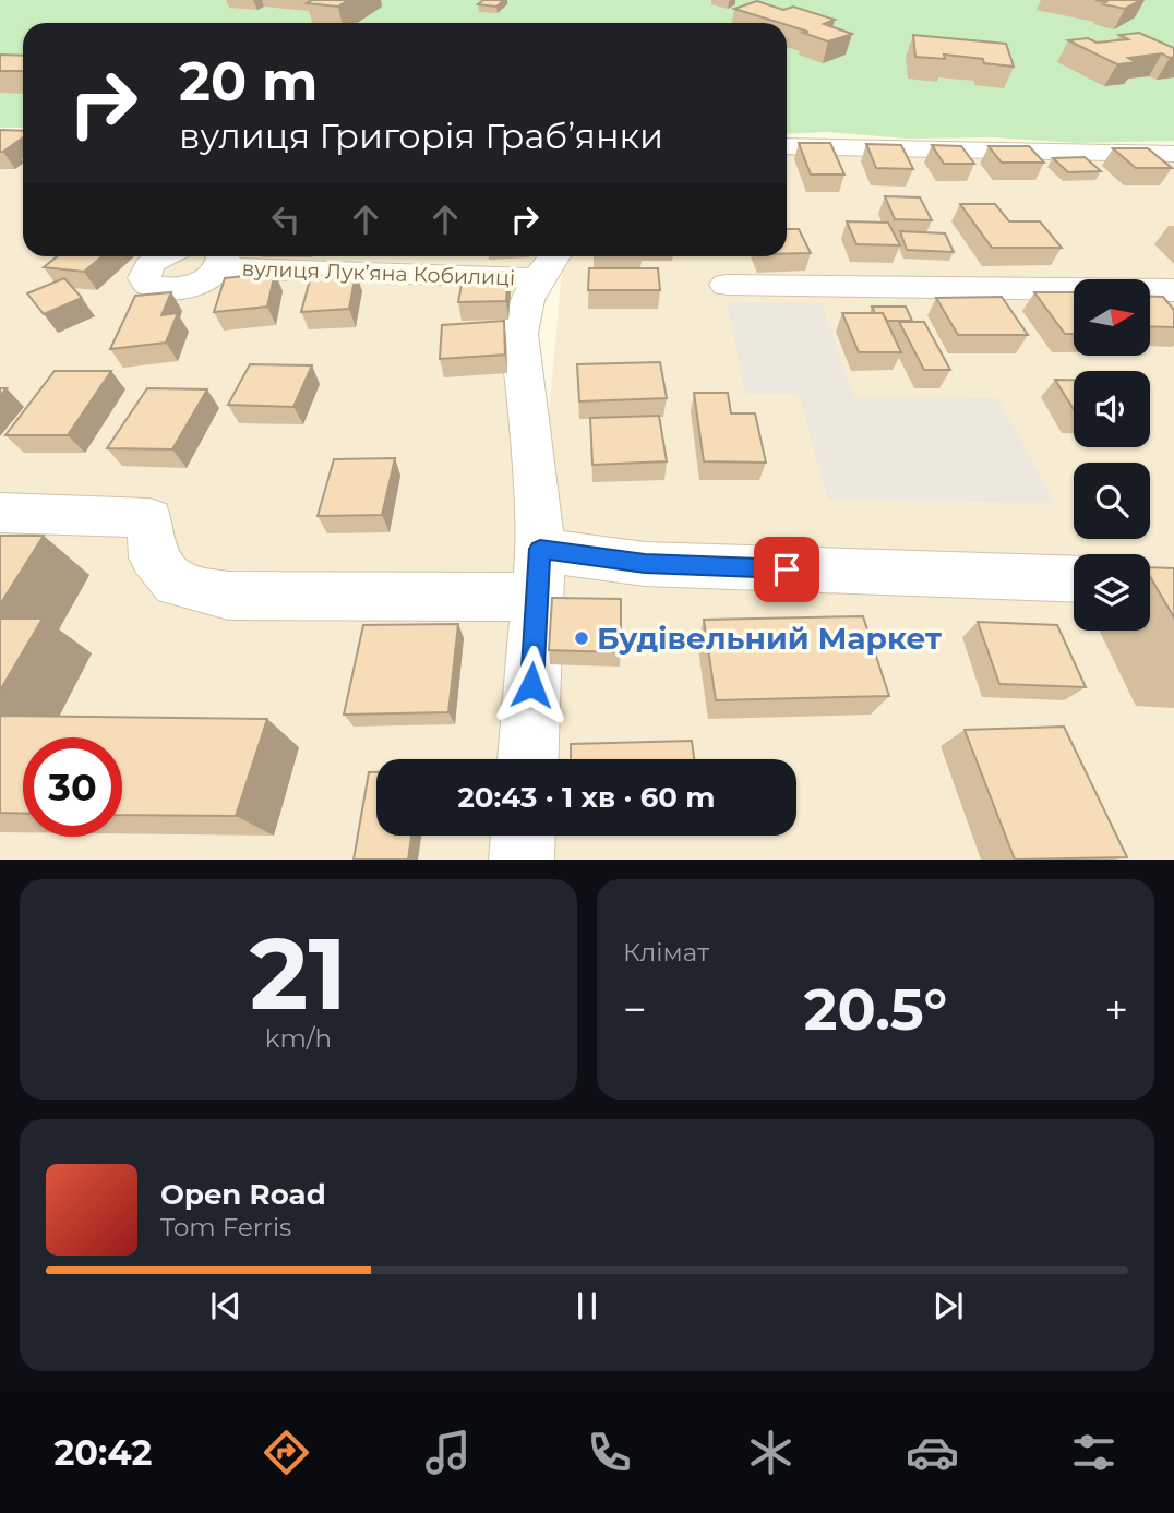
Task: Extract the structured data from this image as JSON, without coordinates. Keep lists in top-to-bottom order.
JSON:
{
  "streets": {
    "street": ["вулиця Лукʼяна Кобилиці"]
  },
  "places": ["Будівельний Маркет"],
  "north": "right",
  "page": {
    "turn": ["20 m", "вулиця Григорія Грабʼянки"],
    "limit": "30",
    "trip": "20:43 · 1 хв · 60 m",
    "tile": [
      ["21", "km/h"],
      "Клімат"
    ],
    "heat": ["−", "20.5°", "+"],
    "song": ["Open Road", "Tom Ferris"],
    "tabs": "20:42"
  }
}
